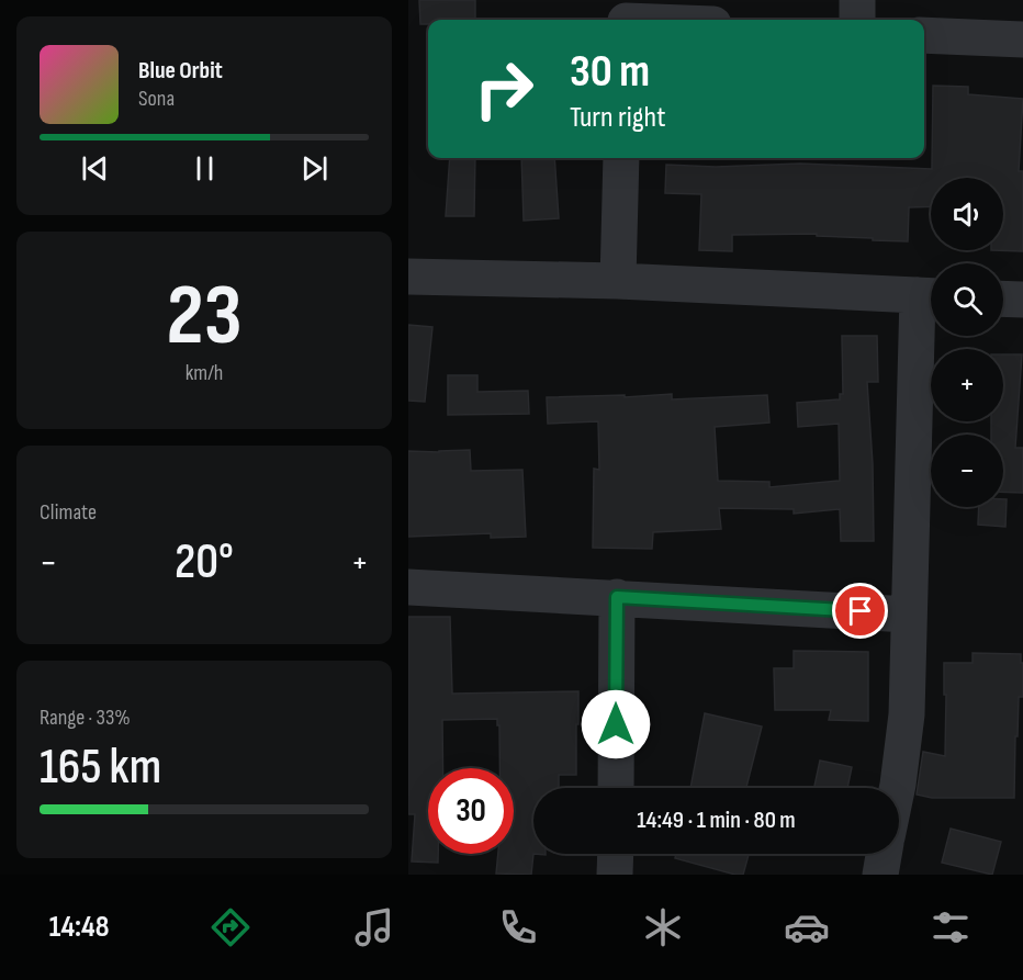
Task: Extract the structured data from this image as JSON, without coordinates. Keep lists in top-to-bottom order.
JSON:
{
  "page": {
    "turn": ["30 m", "Turn right"],
    "song": ["Blue Orbit", "Sona"],
    "map_buttons": ["+", "−"],
    "tile": [
      ["23", "km/h"],
      "Climate",
      ["Range · 33%", "165 km"]
    ],
    "heat": ["−", "20°", "+"],
    "limit": "30",
    "trip": "14:49 · 1 min · 80 m",
    "tabs": "14:48"
  }
}
